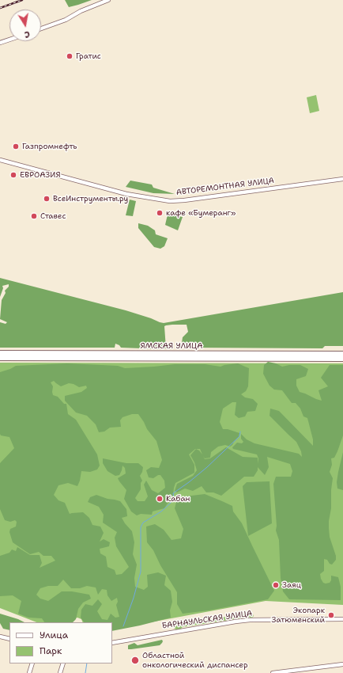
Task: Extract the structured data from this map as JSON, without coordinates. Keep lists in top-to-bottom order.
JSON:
{
  "streets": {
    "main road": ["ЯМСКАЯ УЛИЦА"],
    "street": ["АВТОРЕМОНТНАЯ УЛИЦА", "БАРНАУЛЬСКАЯ УЛИЦА"]
  },
  "places": [
    "Гратис",
    "Газпромнефть",
    "ЕВРОАЗИЯ",
    "ВсеИнструменты.ру",
    "кафе «Бумеранг»",
    "Ставес",
    "Кабан",
    "Заяц",
    "Экопарк Затюменский",
    "Областной онкологический диспансер"
  ],
  "legend": ["Улица", "Парк"],
  "north": "bottom"
}
